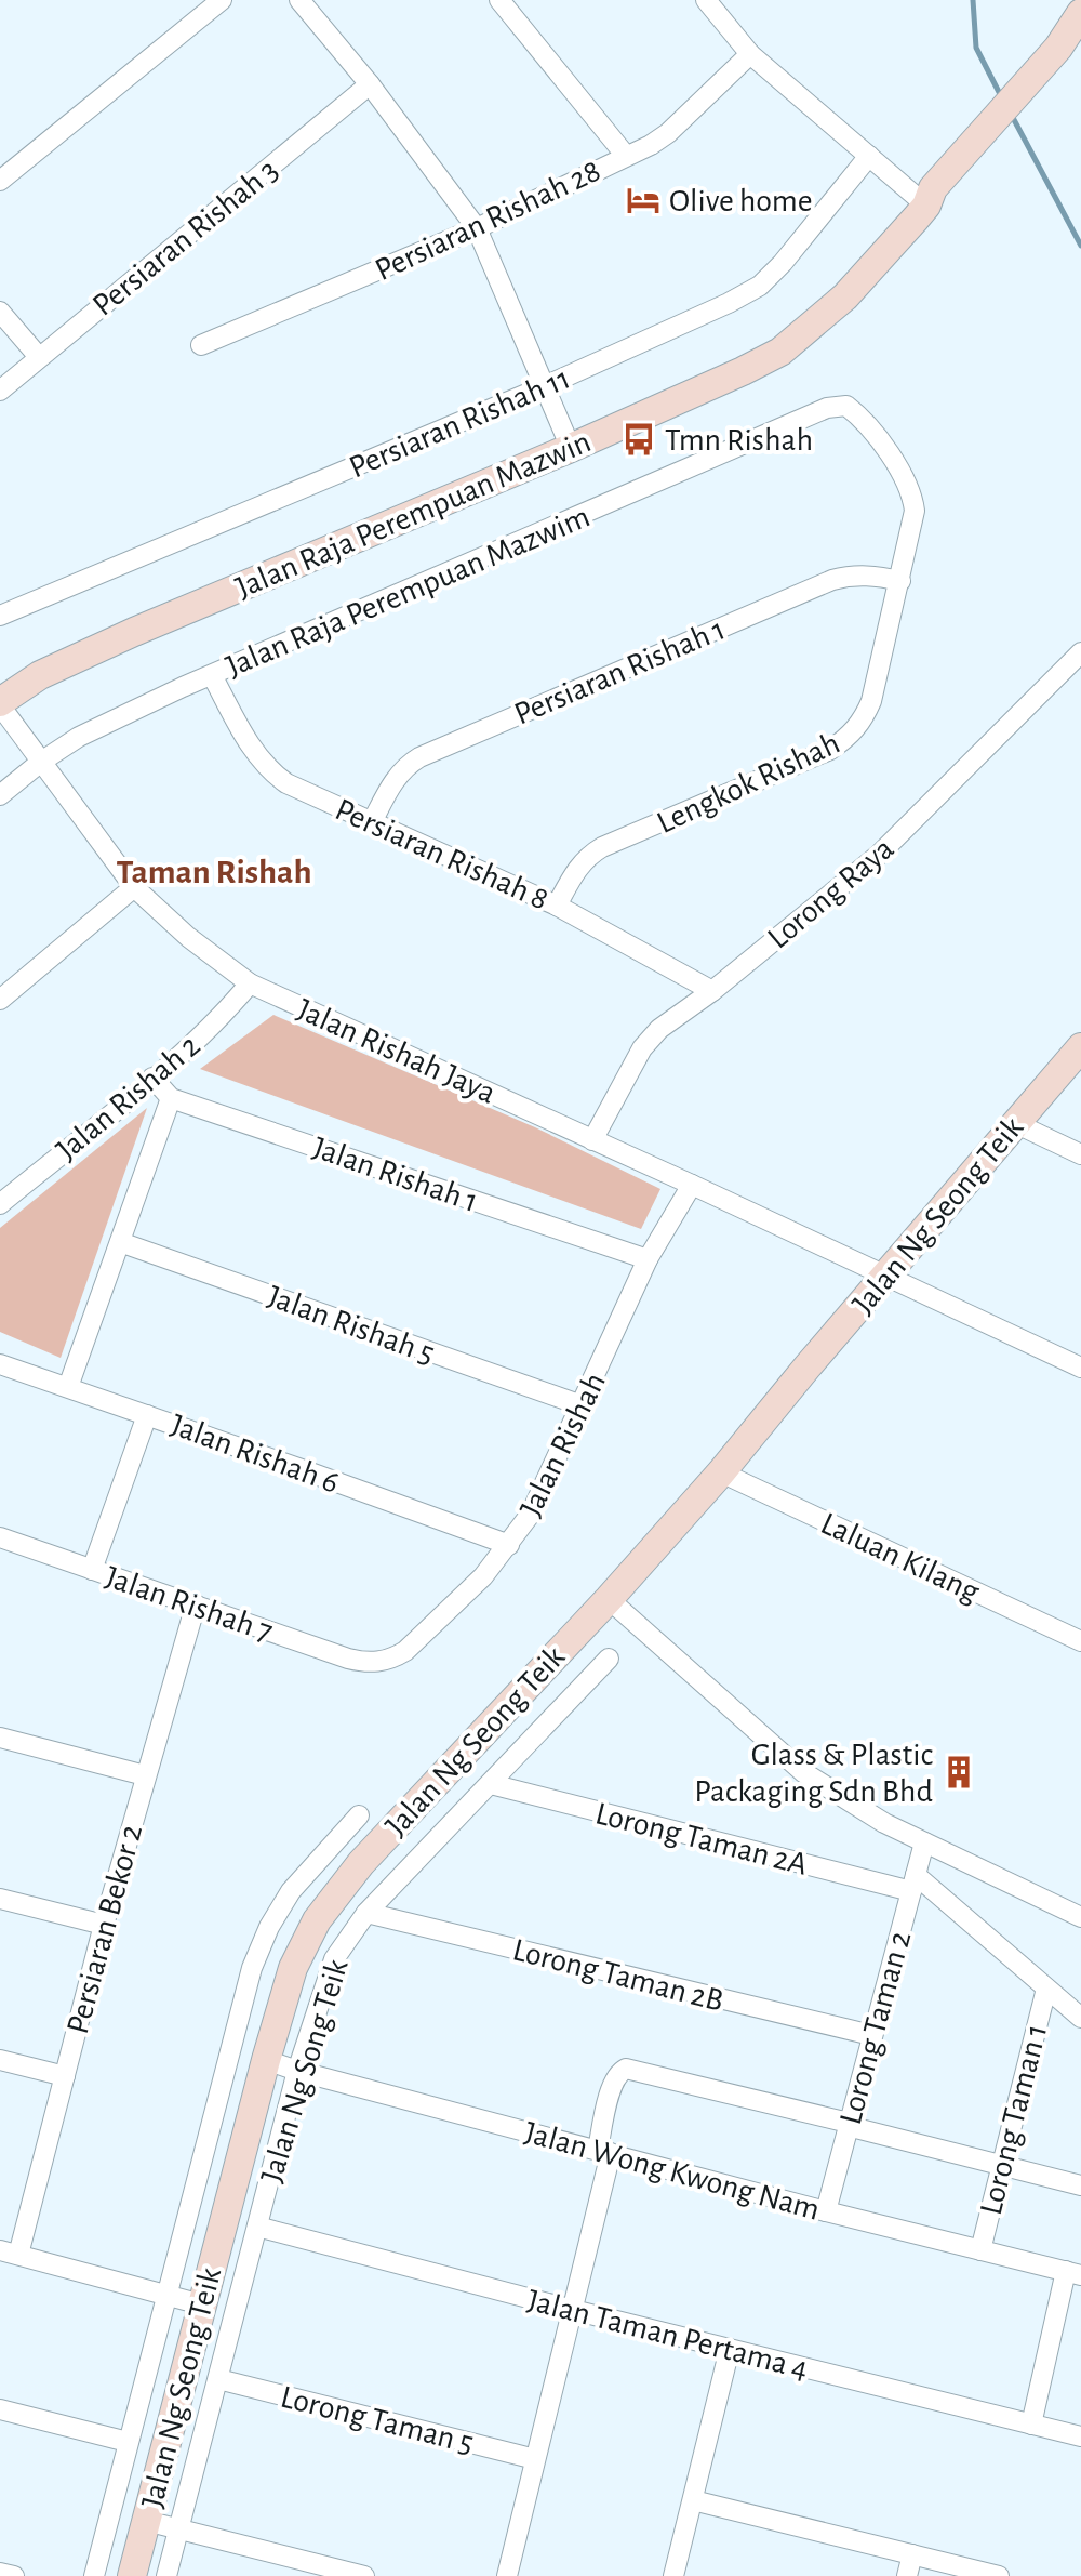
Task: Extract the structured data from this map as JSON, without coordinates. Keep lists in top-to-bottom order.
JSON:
{
  "streets": {
    "main road": ["Jalan Raja Perempuan Mazwin", "Jalan Ng Seong Teik"],
    "street": [
      "Persiaran Rishah 28",
      "Persiaran Rishah 3",
      "Persiaran Rishah 11",
      "Jalan Raja Perempuan Mazwim",
      "Persiaran Rishah 1",
      "Lengkok Rishah",
      "Persiaran Rishah 8",
      "Lorong Raya",
      "Jalan Rishah Jaya",
      "Jalan Rishah 2",
      "Jalan Rishah 1",
      "Jalan Rishah 5",
      "Jalan Rishah",
      "Jalan Rishah 6",
      "Laluan Kilang",
      "Jalan Rishah 7",
      "Lorong Taman 2A",
      "Persiaran Bekor 2",
      "Lorong Taman 2B",
      "Lorong Taman 2",
      "Jalan Ng Song Teik",
      "Lorong Taman 1",
      "Jalan Wong Kwong Nam",
      "Jalan Taman Pertama 4",
      "Lorong Taman 5"
    ]
  },
  "crossings": [
    ["Jalan Raja Perempuan Mazwin", "Jalan Rishah Jaya"],
    ["Jalan Raja Perempuan Mazwim", "Lengkok Rishah"],
    ["Jalan Raja Perempuan Mazwim", "Persiaran Rishah 8"],
    ["Jalan Raja Perempuan Mazwim", "Jalan Rishah Jaya"],
    ["Persiaran Rishah 1", "Lengkok Rishah"],
    ["Persiaran Rishah 1", "Persiaran Rishah 8"],
    ["Lengkok Rishah", "Persiaran Rishah 8"],
    ["Persiaran Rishah 8", "Lorong Raya"],
    ["Lorong Raya", "Jalan Rishah Jaya"],
    ["Jalan Rishah Jaya", "Jalan Rishah 2"],
    ["Jalan Rishah Jaya", "Jalan Ng Seong Teik"],
    ["Jalan Rishah Jaya", "Jalan Rishah"],
    ["Jalan Rishah 2", "Jalan Rishah 1"],
    ["Jalan Rishah 1", "Jalan Rishah"],
    ["Jalan Ng Seong Teik", "Laluan Kilang"],
    ["Jalan Ng Seong Teik", "Jalan Wong Kwong Nam"],
    ["Jalan Rishah 5", "Jalan Rishah"],
    ["Jalan Rishah", "Jalan Rishah 6"],
    ["Jalan Rishah", "Jalan Rishah 7"],
    ["Jalan Rishah 7", "Persiaran Bekor 2"],
    ["Lorong Taman 2A", "Lorong Taman 2"],
    ["Lorong Taman 2A", "Jalan Ng Song Teik"],
    ["Lorong Taman 2B", "Lorong Taman 2"],
    ["Lorong Taman 2B", "Jalan Ng Song Teik"],
    ["Lorong Taman 2", "Jalan Wong Kwong Nam"],
    ["Jalan Ng Song Teik", "Jalan Wong Kwong Nam"],
    ["Jalan Ng Song Teik", "Jalan Taman Pertama 4"],
    ["Jalan Ng Song Teik", "Lorong Taman 5"],
    ["Lorong Taman 1", "Jalan Wong Kwong Nam"]
  ],
  "districts": ["Taman Rishah"],
  "places": {
    "hotel": ["Olive home"],
    "bus stop": ["Tmn Rishah"],
    "building": ["Glass & Plastic Packaging Sdn Bhd"]
  }
}
